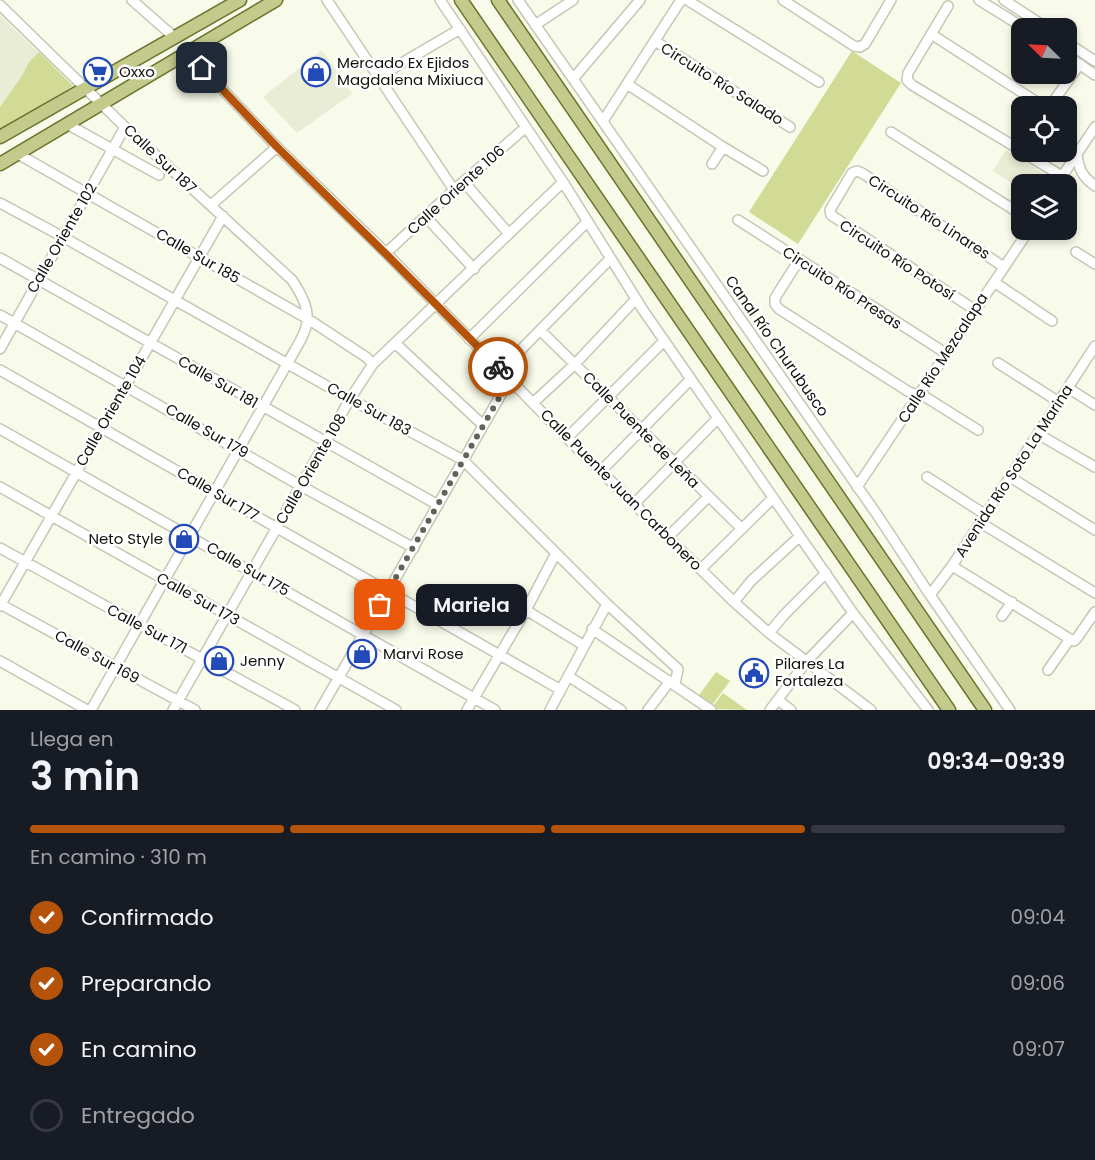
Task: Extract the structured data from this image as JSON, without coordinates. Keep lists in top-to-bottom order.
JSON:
{
  "streets": {
    "street": [
      "Circuito Río Salado",
      "Calle Sur 187",
      "Calle Oriente 106",
      "Circuito Río Linares",
      "Calle Oriente 102",
      "Calle Sur 185",
      "Circuito Río Potosí",
      "Circuito Río Presas",
      "Canal Río Churubusco",
      "Calle Río Mezcalapa",
      "Calle Sur 181",
      "Calle Sur 183",
      "Calle Oriente 104",
      "Calle Puente de Leña",
      "Calle Sur 179",
      "Calle Oriente 108",
      "Avenida Río Soto La Marina",
      "Calle Puente Juan Carbonero",
      "Calle Sur 177",
      "Calle Sur 175",
      "Calle Sur 173",
      "Calle Sur 171",
      "Calle Sur 169"
    ]
  },
  "crossings": [
    ["Calle Sur 187", "Calle Oriente 102"],
    ["Calle Sur 187", "Calle Sur 185"],
    ["Calle Sur 187", "Calle Oriente 104"],
    ["Calle Oriente 106", "Calle Puente Juan Carbonero"],
    ["Circuito Río Linares", "Circuito Río Potosí"],
    ["Circuito Río Linares", "Calle Río Mezcalapa"],
    ["Calle Oriente 102", "Calle Sur 185"],
    ["Calle Oriente 102", "Calle Sur 181"],
    ["Calle Oriente 102", "Calle Sur 183"],
    ["Calle Oriente 102", "Calle Sur 179"],
    ["Calle Sur 185", "Calle Oriente 104"],
    ["Calle Sur 185", "Calle Oriente 108"],
    ["Circuito Río Potosí", "Calle Río Mezcalapa"],
    ["Circuito Río Presas", "Calle Río Mezcalapa"],
    ["Canal Río Churubusco", "Calle Río Mezcalapa"],
    ["Canal Río Churubusco", "Avenida Río Soto La Marina"],
    ["Calle Sur 181", "Calle Oriente 104"],
    ["Calle Sur 181", "Calle Oriente 108"],
    ["Calle Sur 183", "Calle Oriente 104"],
    ["Calle Sur 183", "Calle Oriente 108"],
    ["Calle Oriente 104", "Calle Sur 179"],
    ["Calle Oriente 104", "Calle Sur 177"],
    ["Calle Oriente 104", "Calle Sur 175"],
    ["Calle Oriente 104", "Calle Sur 173"],
    ["Calle Oriente 104", "Calle Sur 171"],
    ["Calle Oriente 104", "Calle Sur 169"],
    ["Calle Sur 179", "Calle Oriente 108"],
    ["Calle Oriente 108", "Calle Puente Juan Carbonero"],
    ["Calle Oriente 108", "Calle Sur 177"],
    ["Calle Oriente 108", "Calle Sur 175"],
    ["Calle Oriente 108", "Calle Sur 173"],
    ["Calle Oriente 108", "Calle Sur 171"],
    ["Calle Oriente 108", "Calle Sur 169"]
  ],
  "places": {
    "supermarket": ["Oxxo"],
    "shop": [
      "Mercado Ex Ejidos Magdalena Mixiuca",
      "Neto Style",
      "Marvi Rose",
      "Jenny"
    ],
    "other": ["Mariela"],
    "public building": ["Pilares La Fortaleza"]
  },
  "north": "top left",
  "page": {
    "bubble": "Mariela",
    "heading": ["3 min", "Llega en", "09:34–09:39"],
    "bar": "En camino · 310 m",
    "list": [
      ["Confirmado", "09:04"],
      ["Preparando", "09:06"],
      ["En camino", "09:07"],
      "Entregado"
    ]
  }
}
